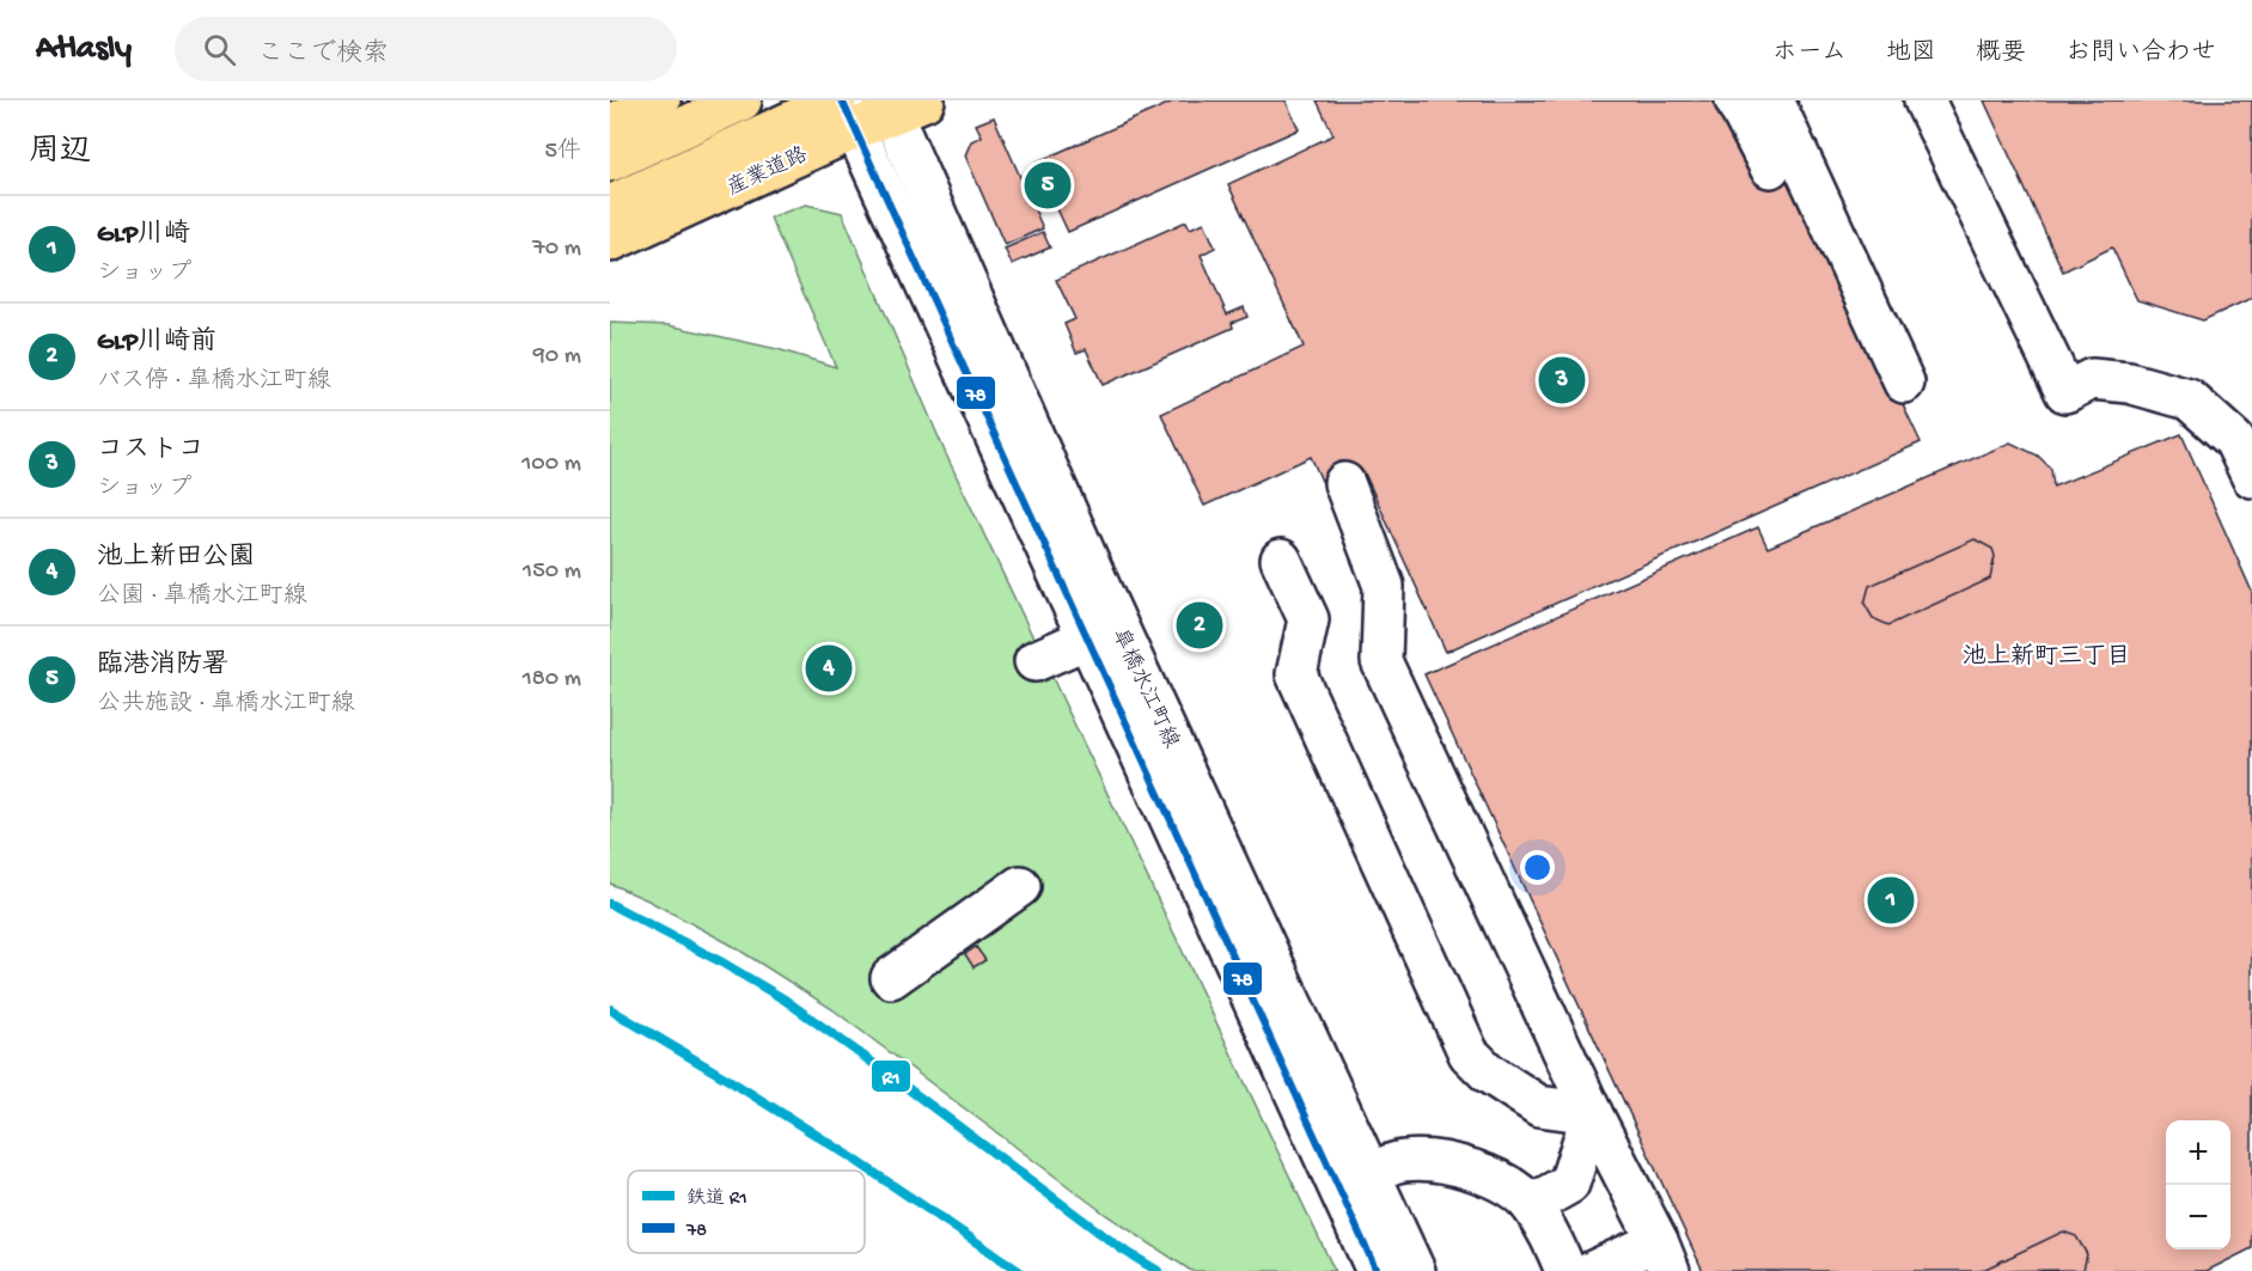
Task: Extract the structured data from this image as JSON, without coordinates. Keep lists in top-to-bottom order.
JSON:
{
  "streets": {
    "main road": ["産業道路"],
    "street": ["皐橋水江町線"]
  },
  "crossings": [
    ["産業道路", "皐橋水江町線"]
  ],
  "districts": ["池上新町三丁目"],
  "lines": ["transit line 78", "rail line R1"],
  "legend": ["鉄道 R1", "78"],
  "page": {
    "header": "Atlasly",
    "search": "ここで検索",
    "nav": [
      "ホーム",
      "地図",
      "概要",
      "お問い合わせ"
    ],
    "heading": ["周辺", "5件"],
    "pins": [
      "5",
      "3",
      "2",
      "4",
      "1"
    ],
    "list": [
      {
        "mark": "1",
        "name": "GLP川崎",
        "note": "ショップ",
        "value": "70 m"
      },
      {
        "mark": "2",
        "name": "GLP川崎前",
        "note": "バス停 · 皐橋水江町線",
        "value": "90 m"
      },
      {
        "mark": "3",
        "name": "コストコ",
        "note": "ショップ",
        "value": "100 m"
      },
      {
        "mark": "4",
        "name": "池上新田公園",
        "note": "公園 · 皐橋水江町線",
        "value": "150 m"
      },
      {
        "mark": "5",
        "name": "臨港消防署",
        "note": "公共施設 · 皐橋水江町線",
        "value": "180 m"
      }
    ],
    "map_buttons": ["+", "−"]
  }
}
